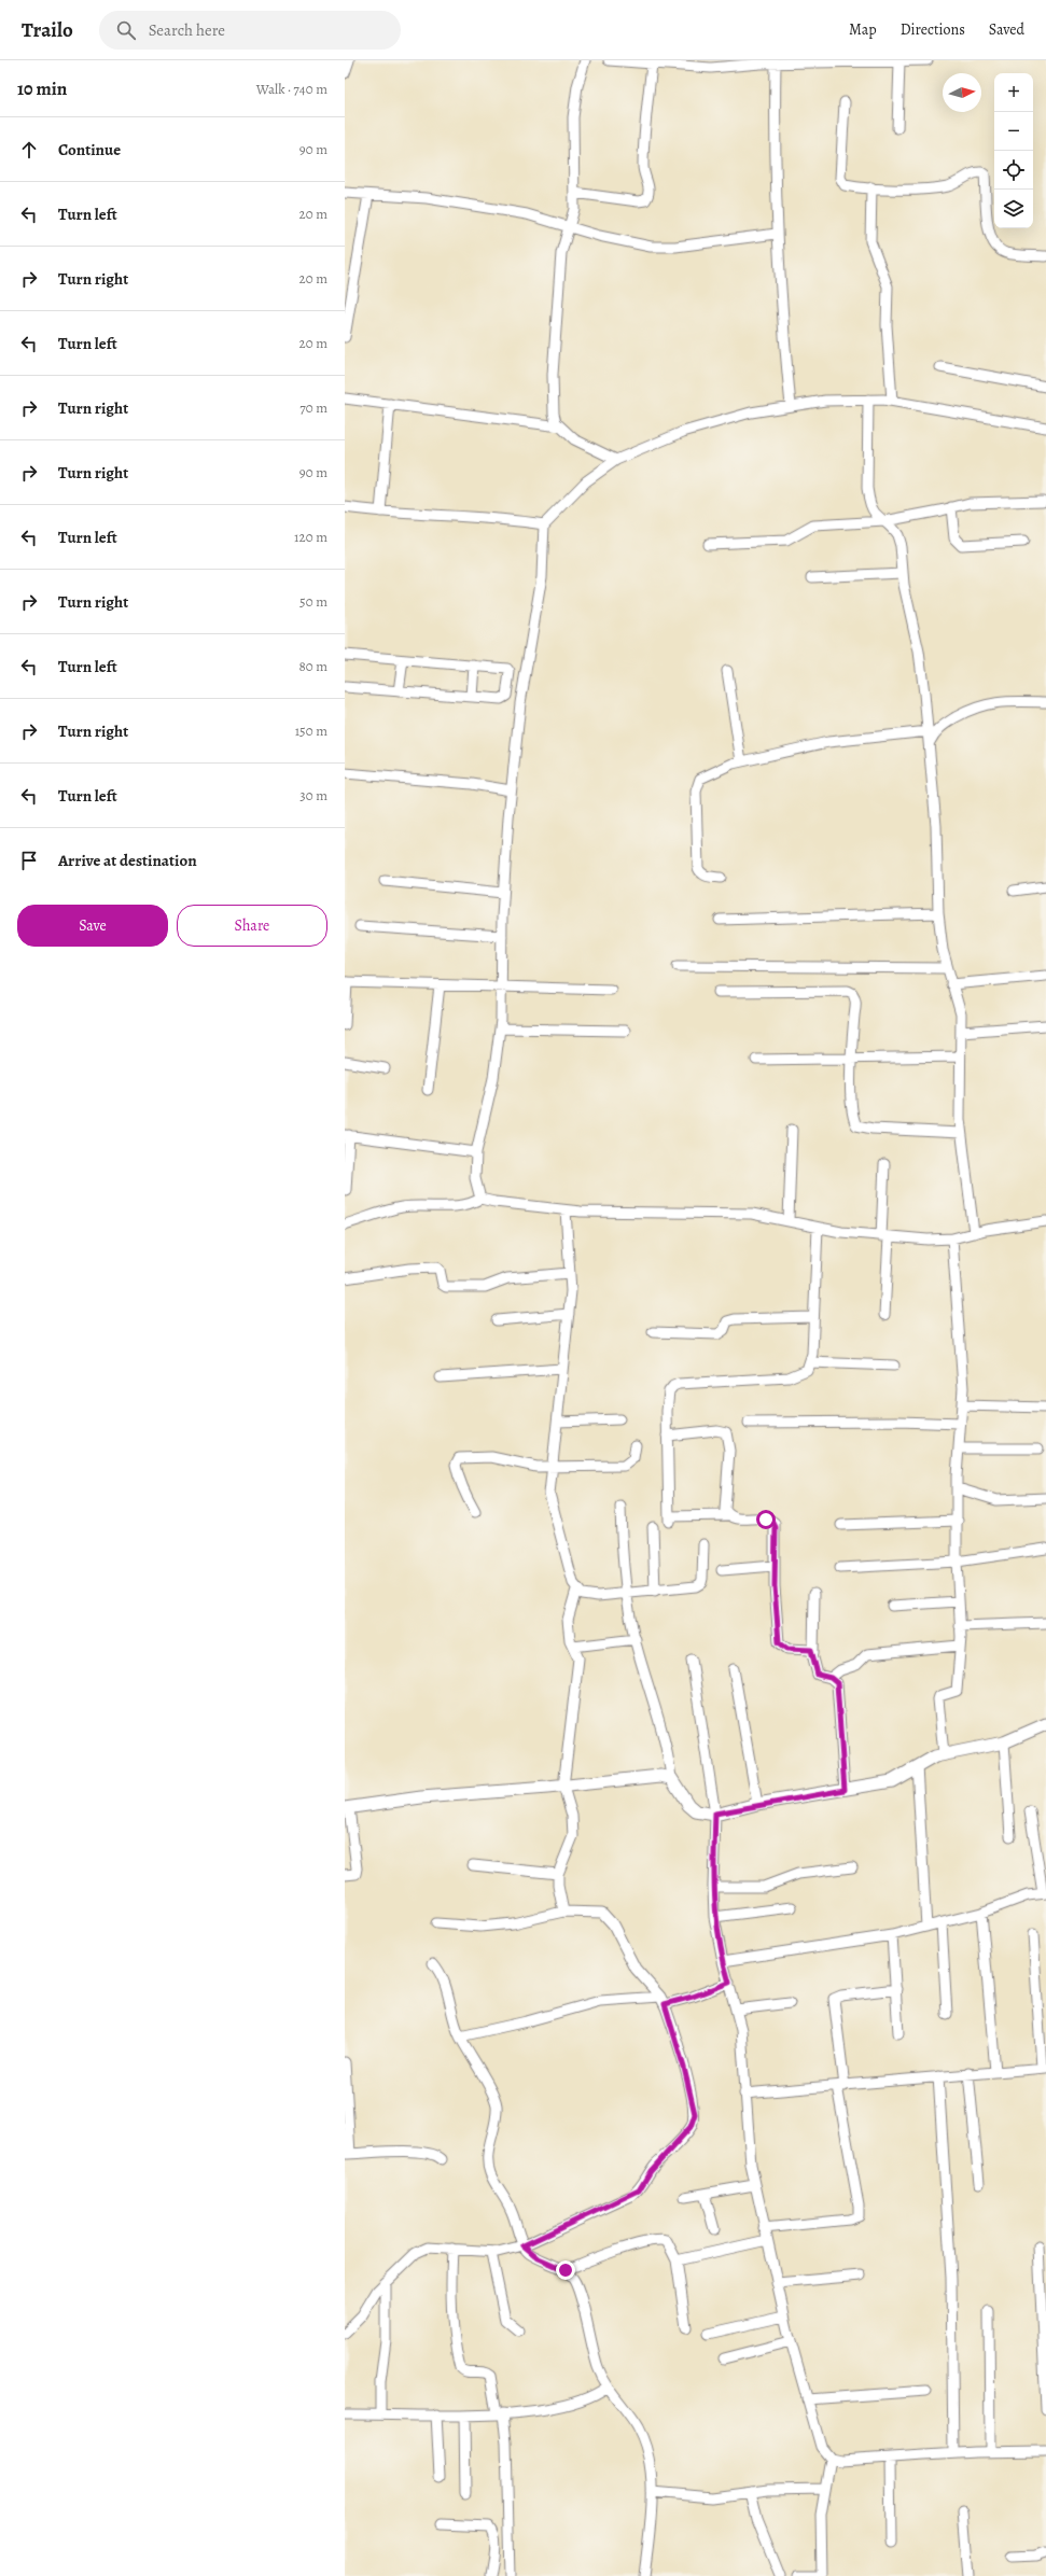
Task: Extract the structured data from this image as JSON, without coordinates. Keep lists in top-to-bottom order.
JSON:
{
  "north": "right",
  "page": {
    "header": "Trailo",
    "search": "Search here",
    "nav": ["Map", "Directions", "Saved"],
    "heading": ["10 min", "Walk · 740 m"],
    "map_buttons": ["+", "−"],
    "list": [
      ["Continue", "90 m"],
      ["Turn left", "20 m"],
      ["Turn right", "20 m"],
      ["Turn left", "20 m"],
      ["Turn right", "70 m"],
      ["Turn right", "90 m"],
      ["Turn left", "120 m"],
      ["Turn right", "50 m"],
      ["Turn left", "80 m"],
      ["Turn right", "150 m"],
      ["Turn left", "30 m"],
      "Arrive at destination"
    ],
    "buttons": ["Save", "Share"]
  }
}
